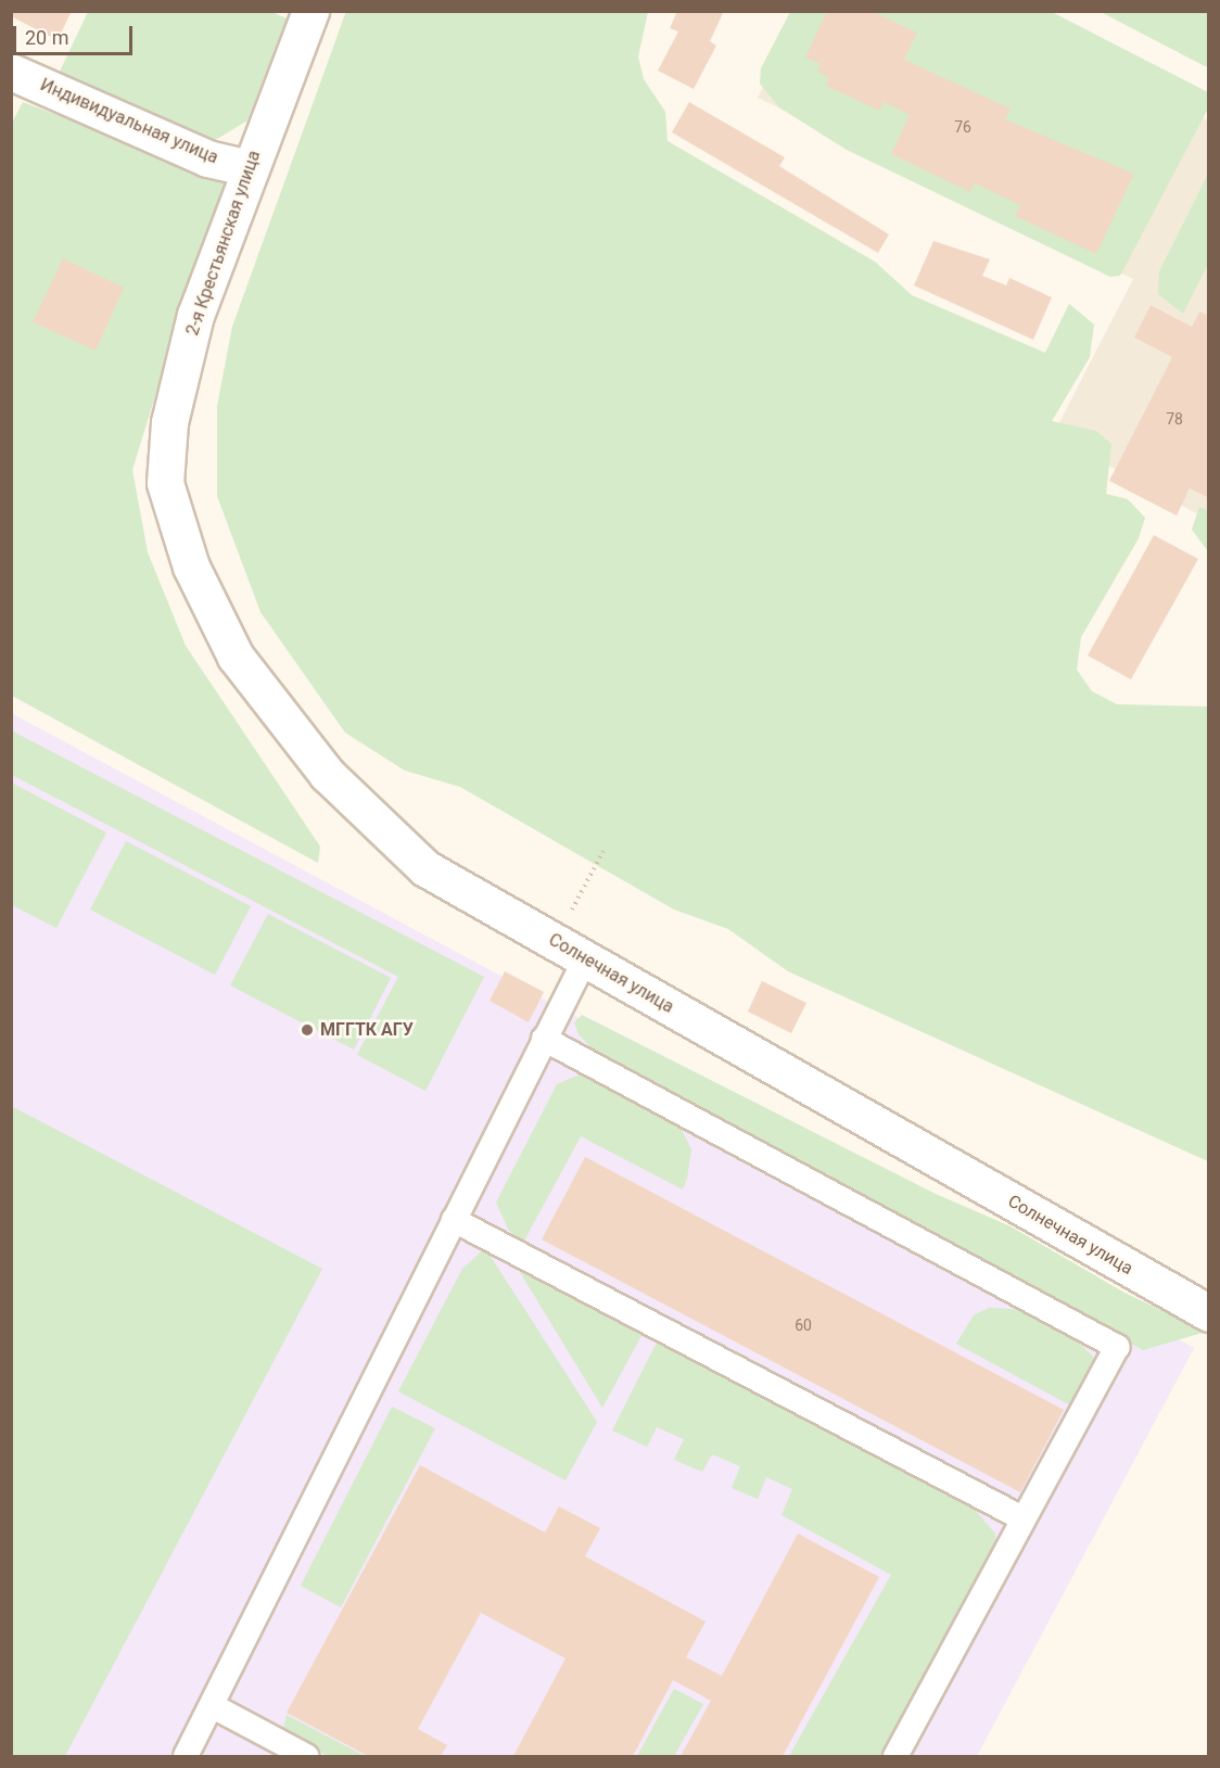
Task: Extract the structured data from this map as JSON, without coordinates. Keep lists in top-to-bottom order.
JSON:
{
  "streets": {
    "street": ["Индивидуальная улица", "2-я Крестьянская улица", "Солнечная улица"]
  },
  "crossings": [
    ["Индивидуальная улица", "2-я Крестьянская улица"],
    ["2-я Крестьянская улица", "Солнечная улица"]
  ],
  "places": ["МГГТК АГУ"],
  "house_numbers": ["76", "78", "60"],
  "scale_bar": "20 m"
}
